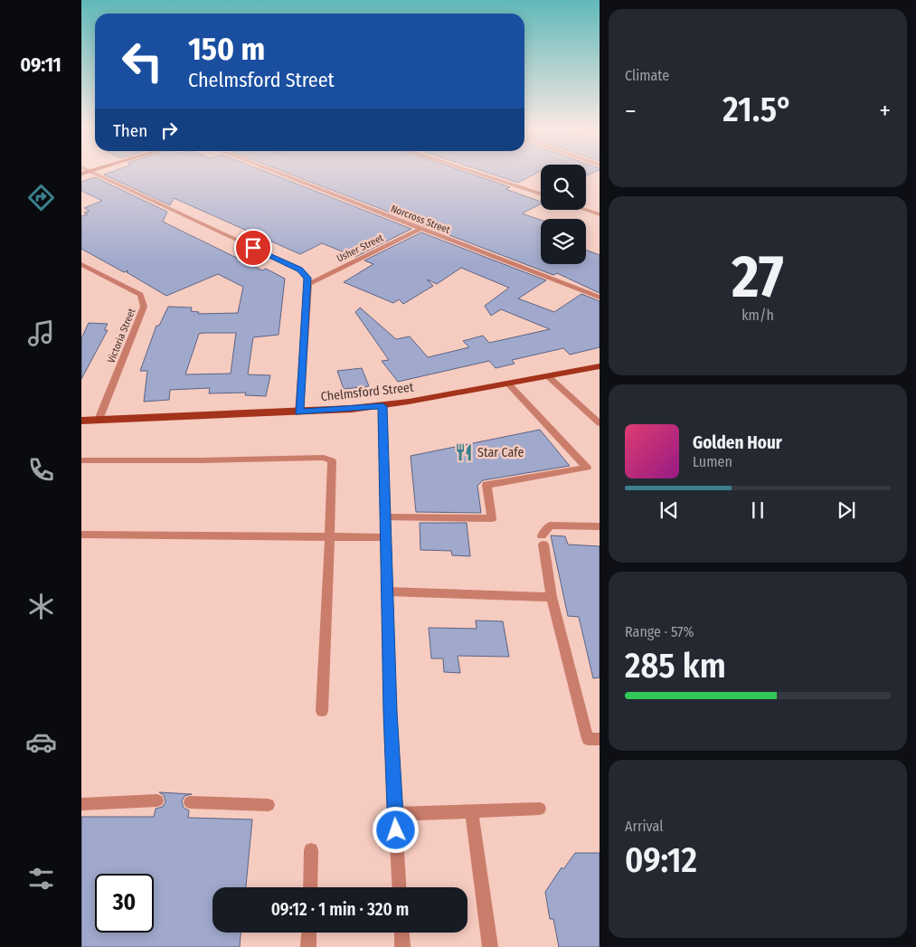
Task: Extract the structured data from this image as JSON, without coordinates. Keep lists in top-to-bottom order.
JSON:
{
  "streets": {
    "main road": ["Chelmsford Street"],
    "street": ["Norcross Street", "Usher Street", "Victoria Street"]
  },
  "crossings": [
    ["Norcross Street", "Usher Street"],
    ["Victoria Street", "Chelmsford Street"]
  ],
  "places": {
    "restaurant": ["Star Cafe"]
  },
  "page": {
    "tabs": "09:11",
    "tile": [
      "Climate",
      ["27", "km/h"],
      ["Range · 57%", "285 km"],
      ["Arrival", "09:12"]
    ],
    "turn": ["150 m", "Chelmsford Street"],
    "heat": ["−", "21.5°", "+"],
    "then": "Then",
    "song": ["Golden Hour", "Lumen"],
    "limit": "30",
    "trip": "09:12 · 1 min · 320 m"
  }
}
